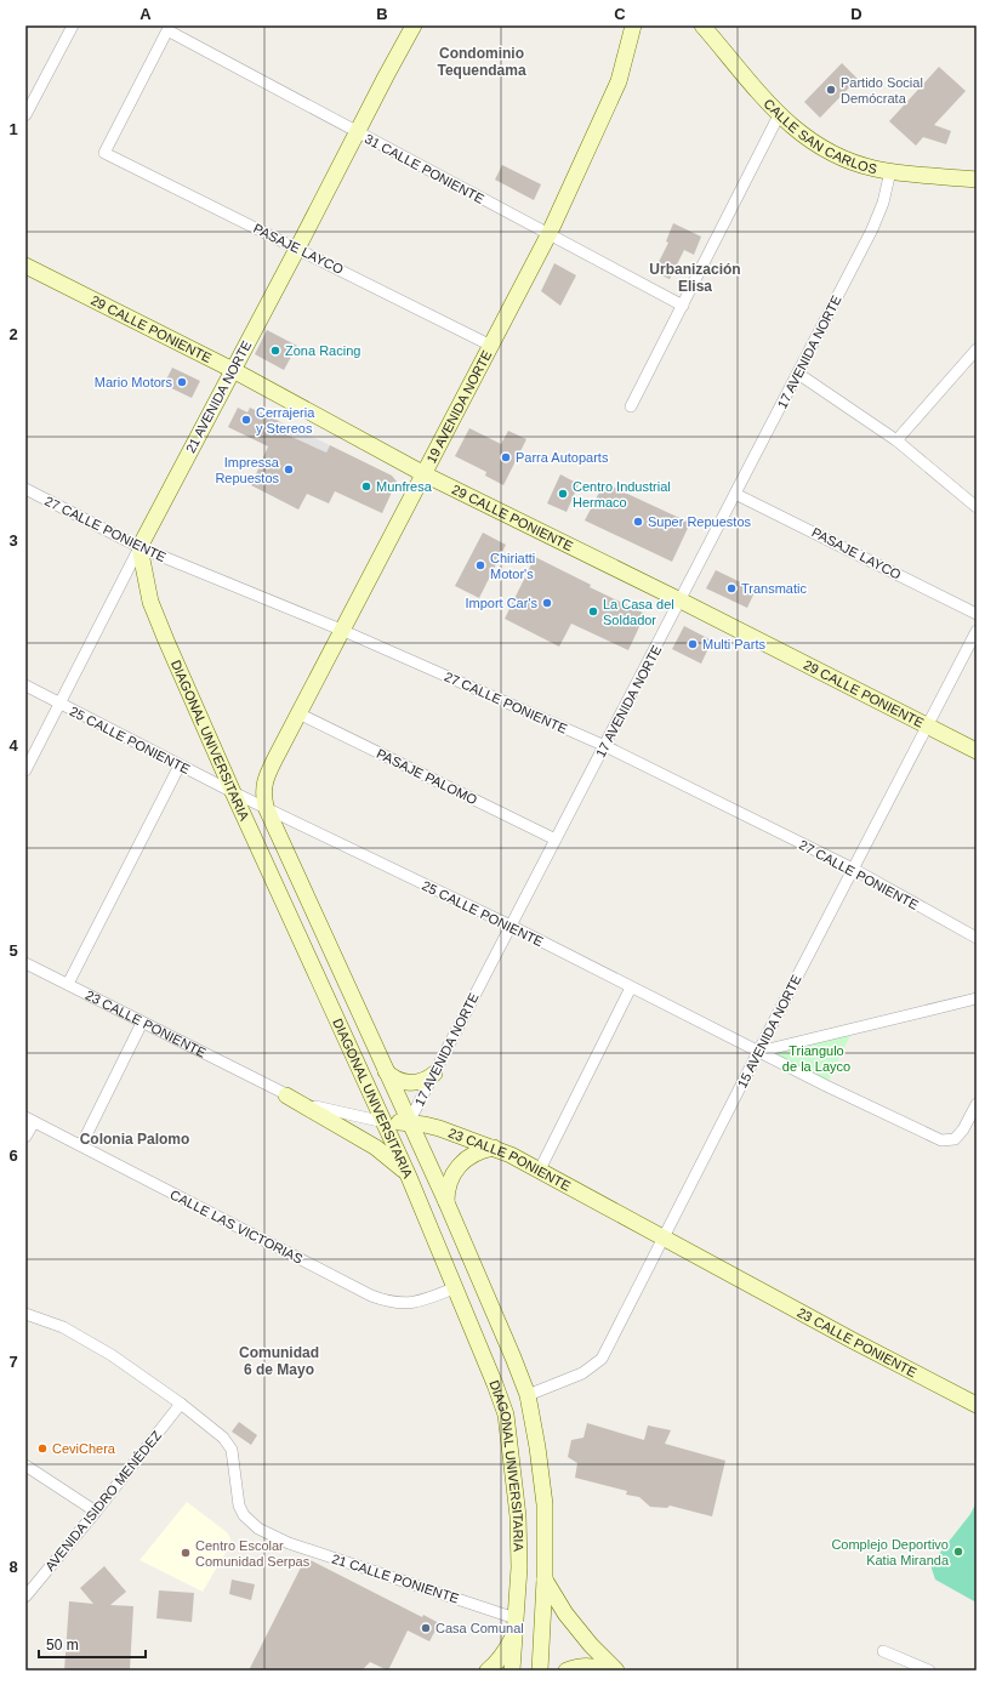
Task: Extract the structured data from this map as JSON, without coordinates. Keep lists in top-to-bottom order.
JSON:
{
  "streets": {
    "main road": [
      "CALLE SAN CARLOS",
      "29 CALLE PONIENTE",
      "21 AVENIDA NORTE",
      "19 AVENIDA NORTE",
      "DIAGONAL UNIVERSITARIA",
      "23 CALLE PONIENTE"
    ],
    "street": [
      "31 CALLE PONIENTE",
      "PASAJE LAYCO",
      "17 AVENIDA NORTE",
      "27 CALLE PONIENTE",
      "25 CALLE PONIENTE",
      "PASAJE PALOMO",
      "15 AVENIDA NORTE",
      "CALLE LAS VICTORIAS",
      "AVENIDA ISIDRO MENÉDEZ",
      "21 CALLE PONIENTE"
    ]
  },
  "crossings": [
    ["CALLE SAN CARLOS", "17 AVENIDA NORTE"],
    ["31 CALLE PONIENTE", "PASAJE LAYCO"],
    ["31 CALLE PONIENTE", "21 AVENIDA NORTE"],
    ["31 CALLE PONIENTE", "19 AVENIDA NORTE"],
    ["PASAJE LAYCO", "17 AVENIDA NORTE"],
    ["PASAJE LAYCO", "21 AVENIDA NORTE"],
    ["PASAJE LAYCO", "19 AVENIDA NORTE"],
    ["29 CALLE PONIENTE", "17 AVENIDA NORTE"],
    ["29 CALLE PONIENTE", "21 AVENIDA NORTE"],
    ["29 CALLE PONIENTE", "19 AVENIDA NORTE"],
    ["29 CALLE PONIENTE", "15 AVENIDA NORTE"],
    ["17 AVENIDA NORTE", "27 CALLE PONIENTE"],
    ["17 AVENIDA NORTE", "25 CALLE PONIENTE"],
    ["17 AVENIDA NORTE", "DIAGONAL UNIVERSITARIA"],
    ["17 AVENIDA NORTE", "PASAJE PALOMO"],
    ["17 AVENIDA NORTE", "23 CALLE PONIENTE"],
    ["21 AVENIDA NORTE", "27 CALLE PONIENTE"],
    ["21 AVENIDA NORTE", "25 CALLE PONIENTE"],
    ["21 AVENIDA NORTE", "DIAGONAL UNIVERSITARIA"],
    ["19 AVENIDA NORTE", "27 CALLE PONIENTE"],
    ["19 AVENIDA NORTE", "25 CALLE PONIENTE"],
    ["19 AVENIDA NORTE", "DIAGONAL UNIVERSITARIA"],
    ["19 AVENIDA NORTE", "PASAJE PALOMO"],
    ["27 CALLE PONIENTE", "DIAGONAL UNIVERSITARIA"],
    ["27 CALLE PONIENTE", "15 AVENIDA NORTE"],
    ["25 CALLE PONIENTE", "DIAGONAL UNIVERSITARIA"],
    ["25 CALLE PONIENTE", "15 AVENIDA NORTE"],
    ["DIAGONAL UNIVERSITARIA", "23 CALLE PONIENTE"],
    ["DIAGONAL UNIVERSITARIA", "15 AVENIDA NORTE"],
    ["DIAGONAL UNIVERSITARIA", "CALLE LAS VICTORIAS"],
    ["DIAGONAL UNIVERSITARIA", "21 CALLE PONIENTE"],
    ["23 CALLE PONIENTE", "15 AVENIDA NORTE"],
    ["AVENIDA ISIDRO MENÉDEZ", "21 CALLE PONIENTE"]
  ],
  "districts": [
    "Condominio Tequendama",
    "Urbanización Elisa",
    "Colonia Palomo",
    "Comunidad 6 de Mayo"
  ],
  "parks": ["Triangulo de la Layco"],
  "places": [
    "Partido Social Demócrata",
    "Zona Racing",
    "Mario Motors",
    "Cerrajeria y Stereos",
    "Parra Autoparts",
    "Impressa Repuestos",
    "Munfresa",
    "Centro Industrial Hermaco",
    "Super Repuestos",
    "Chiriatti Motor's",
    "Transmatic",
    "Import Car's",
    "La Casa del Soldador",
    "Multi Parts",
    "CeviChera",
    "Complejo Deportivo Katia Miranda",
    "Centro Escolar Comunidad Serpas",
    "Casa Comunal"
  ],
  "scale_bar": "50 m",
  "grid": {
    "columns": [
      "A",
      "B",
      "C",
      "D"
    ],
    "rows": [
      "1",
      "2",
      "3",
      "4",
      "5",
      "6",
      "7",
      "8"
    ]
  }
}
